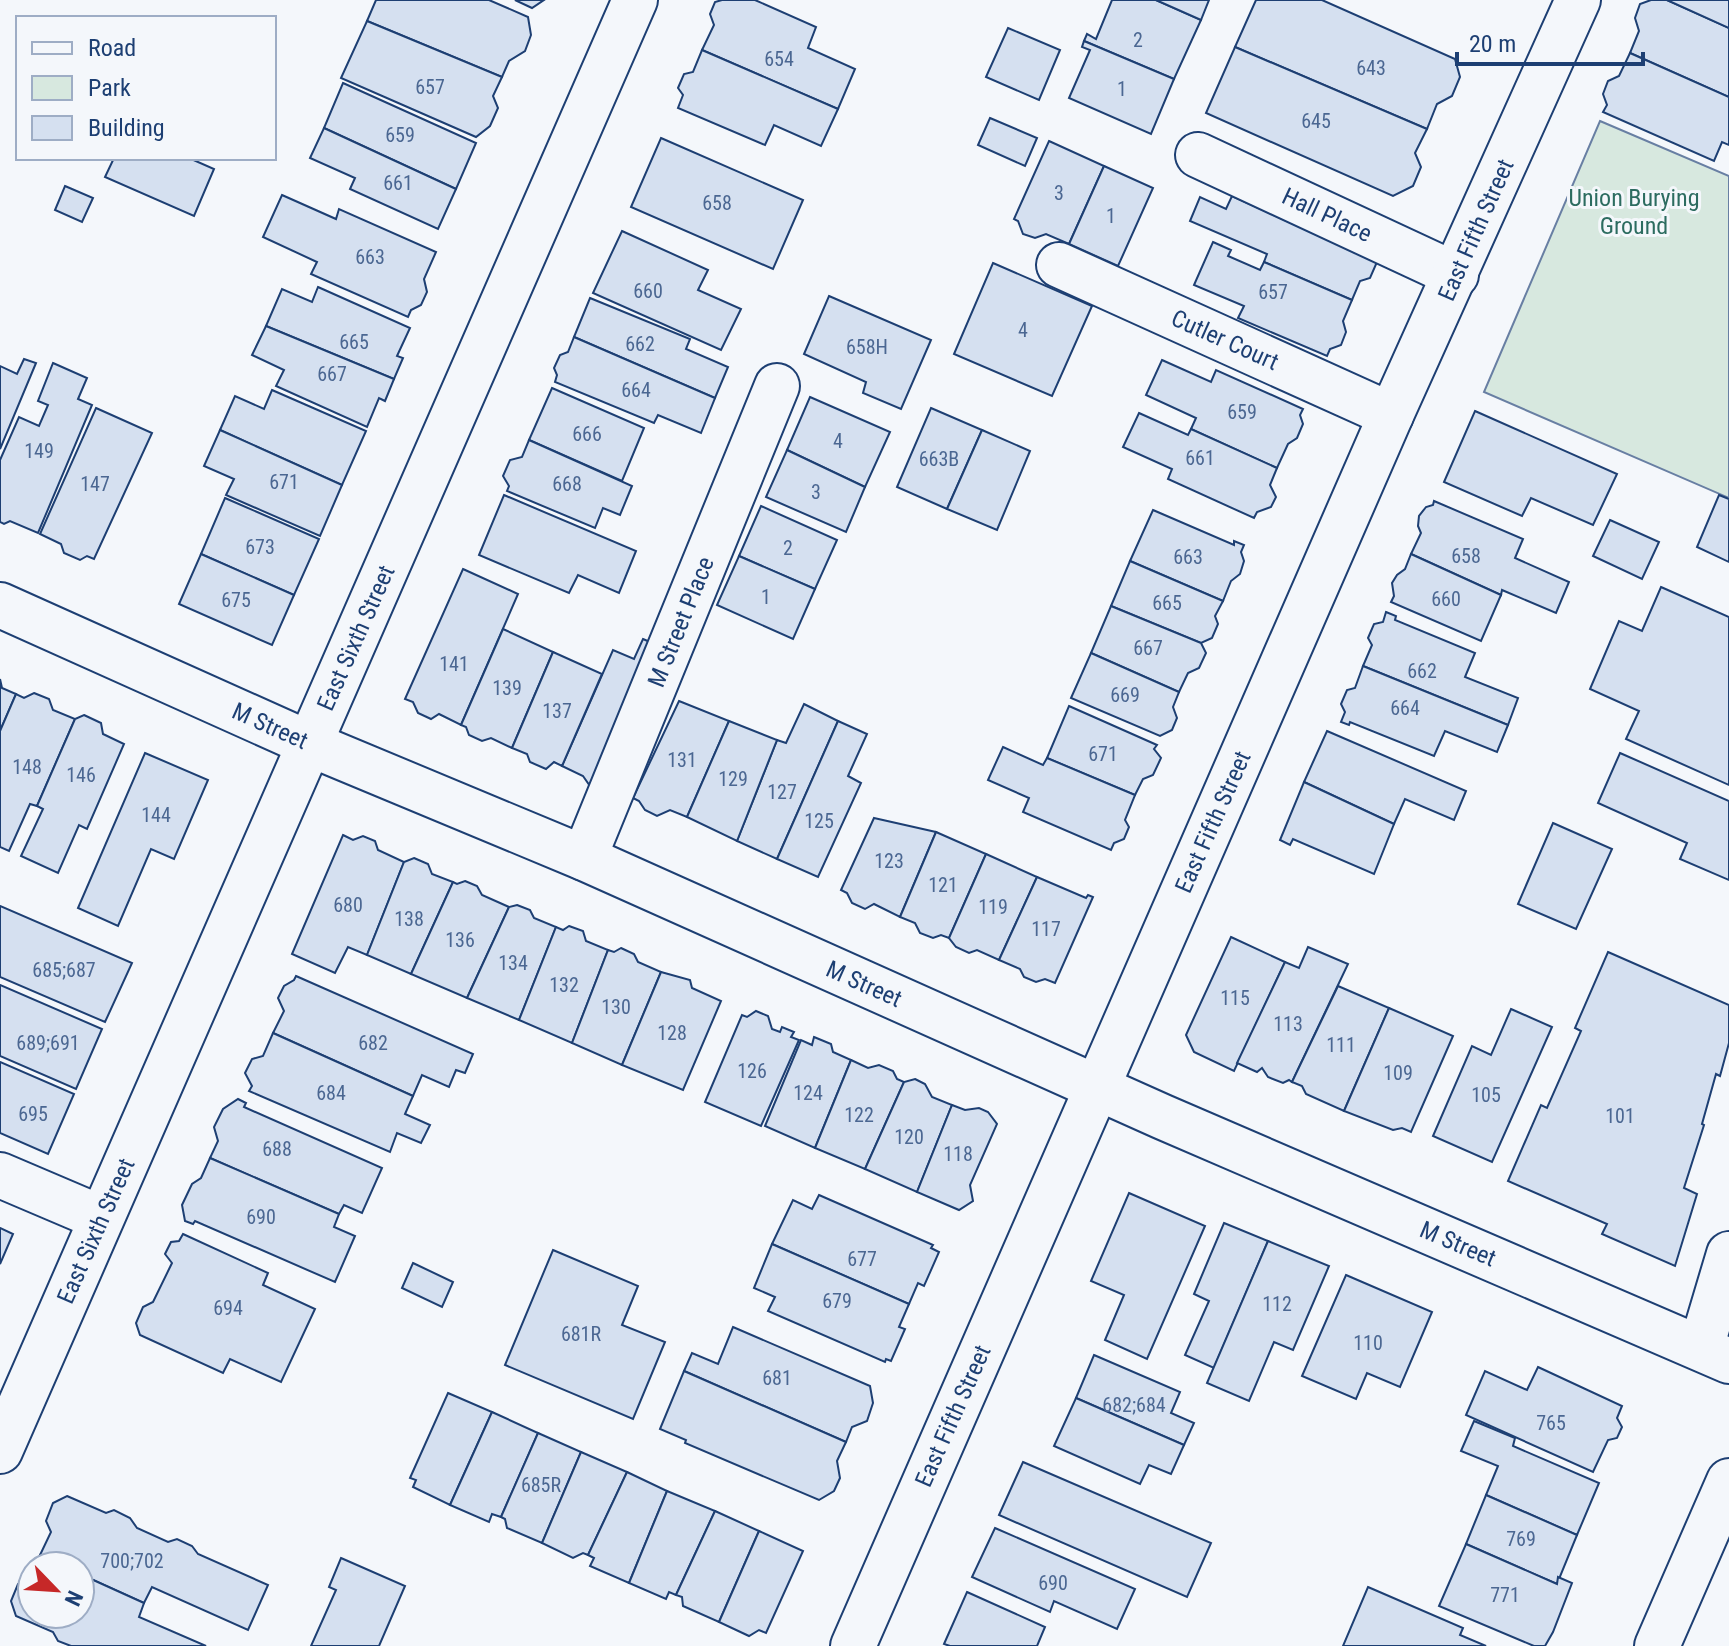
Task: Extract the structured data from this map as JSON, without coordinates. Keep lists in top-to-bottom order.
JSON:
{
  "streets": {
    "street": [
      "Hall Place",
      "East Fifth Street",
      "Cutler Court",
      "M Street Place",
      "East Sixth Street",
      "M Street"
    ]
  },
  "crossings": [
    ["Hall Place", "East Fifth Street"],
    ["East Fifth Street", "Cutler Court"],
    ["East Fifth Street", "M Street"],
    ["M Street Place", "M Street"],
    ["East Sixth Street", "M Street"]
  ],
  "parks": ["Union Burying Ground"],
  "house_numbers": [
    "2",
    "654",
    "643",
    "657",
    "1",
    "645",
    "659",
    "661",
    "3",
    "658",
    "1",
    "663",
    "660",
    "657",
    "4",
    "665",
    "662",
    "658H",
    "667",
    "664",
    "659",
    "666",
    "4",
    "149",
    "661",
    "663B",
    "671",
    "147",
    "668",
    "3",
    "673",
    "2",
    "658",
    "663",
    "1",
    "660",
    "675",
    "665",
    "667",
    "141",
    "662",
    "139",
    "669",
    "664",
    "137",
    "671",
    "131",
    "148",
    "146",
    "129",
    "127",
    "144",
    "125",
    "123",
    "121",
    "680",
    "119",
    "138",
    "117",
    "136",
    "134",
    "685;687",
    "132",
    "115",
    "130",
    "113",
    "128",
    "689;691",
    "682",
    "111",
    "126",
    "109",
    "684",
    "124",
    "105",
    "695",
    "122",
    "101",
    "120",
    "688",
    "118",
    "690",
    "677",
    "679",
    "112",
    "694",
    "681R",
    "110",
    "681",
    "682;684",
    "765",
    "685R",
    "769",
    "700;702",
    "690",
    "771"
  ],
  "legend": ["Road", "Park", "Building"],
  "scale_bar": "20 m",
  "north": "bottom right"
}
